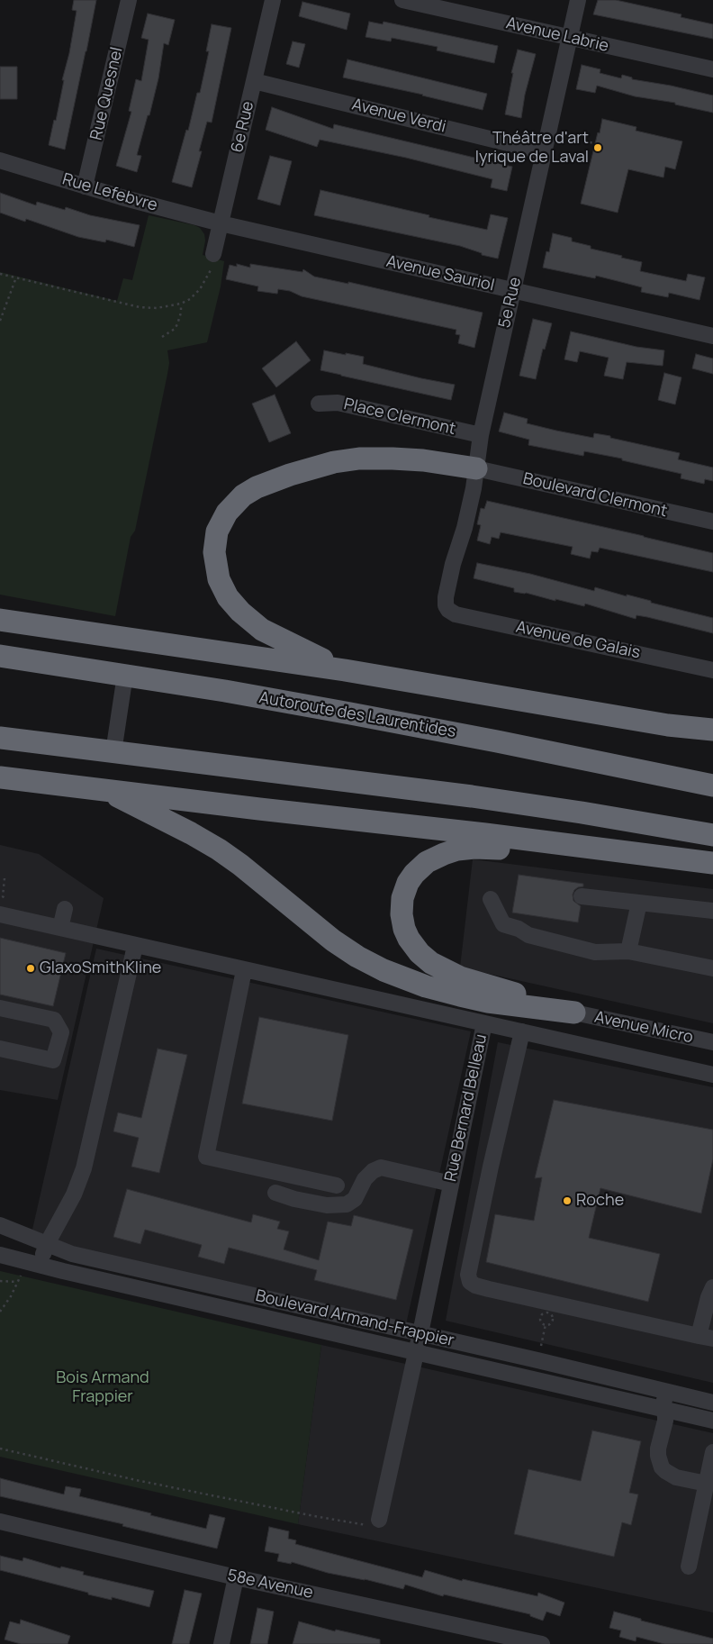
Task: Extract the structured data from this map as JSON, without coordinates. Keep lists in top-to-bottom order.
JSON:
{
  "streets": {
    "highway": ["Autoroute des Laurentides"],
    "street": [
      "Avenue Labrie",
      "Rue Quesnel",
      "Avenue Verdi",
      "6e Rue",
      "Rue Lefebvre",
      "Avenue Sauriol",
      "5e Rue",
      "Place Clermont",
      "Boulevard Clermont",
      "Avenue de Galais",
      "Avenue Micro",
      "Rue Bernard Belleau",
      "Boulevard Armand-Frappier",
      "58e Avenue"
    ]
  },
  "crossings": [
    ["Avenue Labrie", "5e Rue"],
    ["Rue Quesnel", "Rue Lefebvre"],
    ["Avenue Verdi", "6e Rue"],
    ["Avenue Verdi", "5e Rue"],
    ["6e Rue", "Rue Lefebvre"],
    ["6e Rue", "Avenue Sauriol"],
    ["Rue Lefebvre", "Avenue Sauriol"],
    ["Avenue Sauriol", "5e Rue"],
    ["5e Rue", "Place Clermont"],
    ["5e Rue", "Boulevard Clermont"],
    ["5e Rue", "Avenue de Galais"],
    ["Rue Bernard Belleau", "Boulevard Armand-Frappier"]
  ],
  "parks": ["Bois Armand Frappier"],
  "places": ["Théâtre d'art lyrique de Laval", "GlaxoSmithKline", "Roche"]
}
